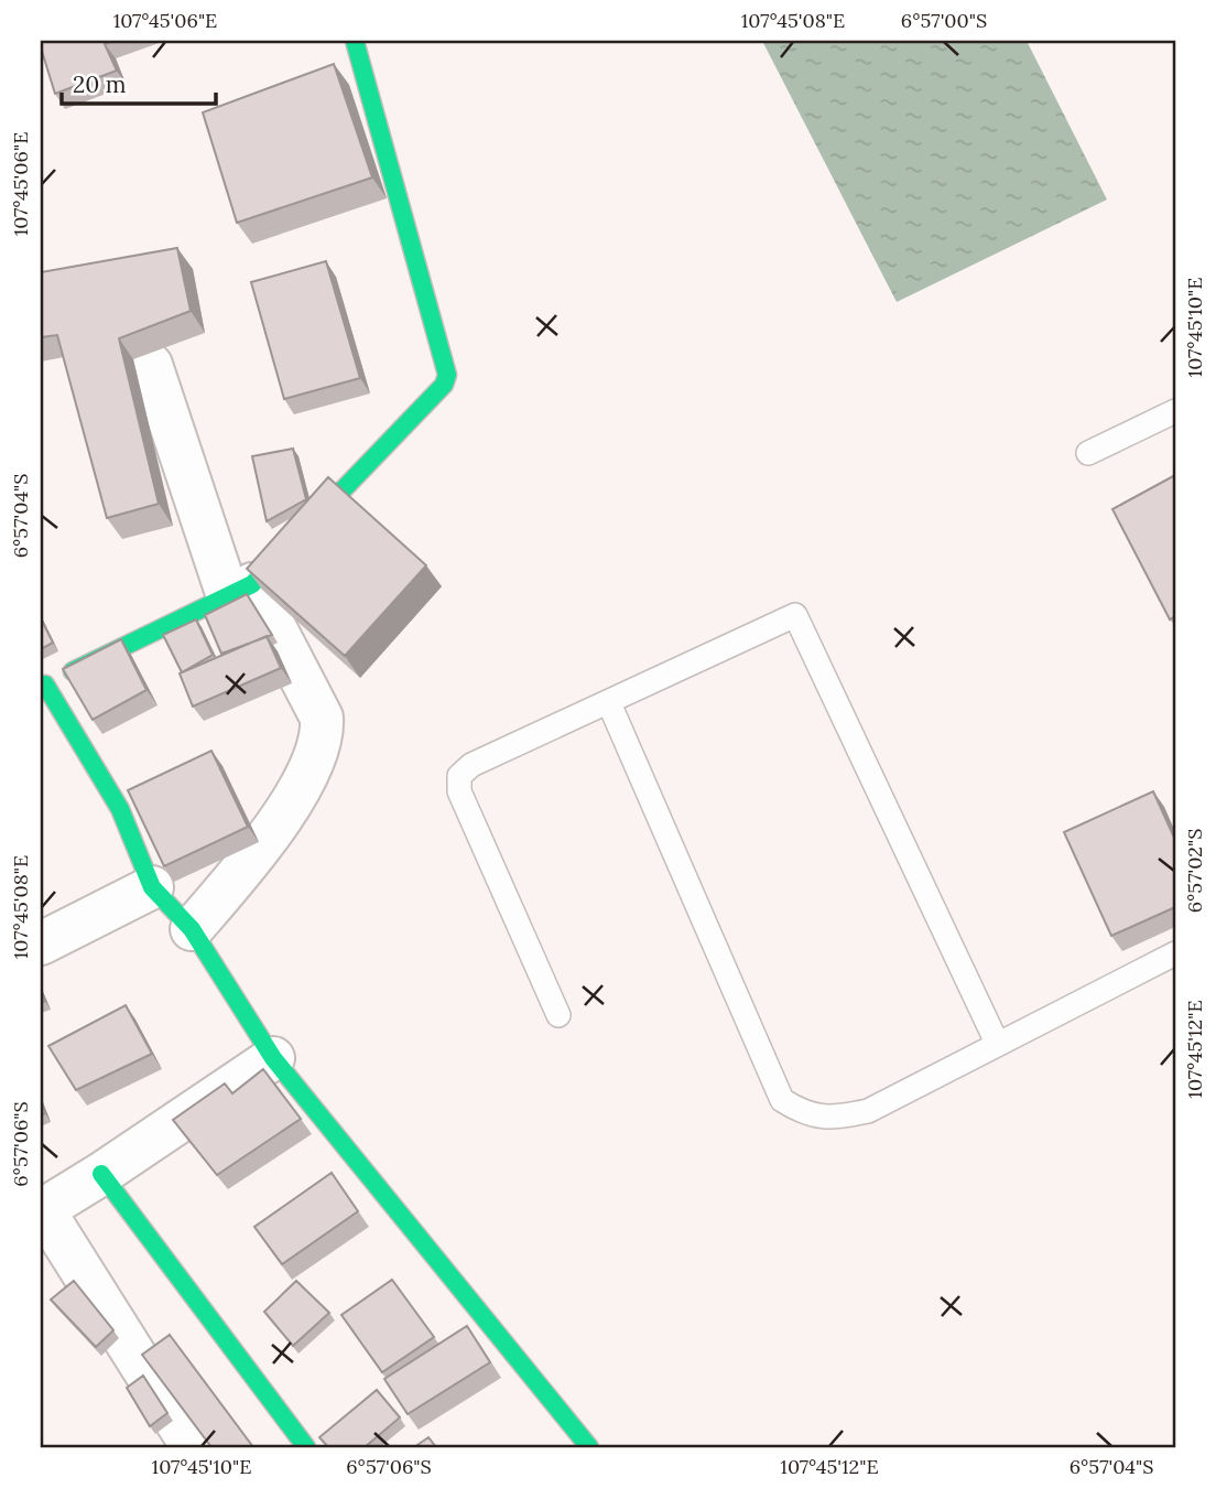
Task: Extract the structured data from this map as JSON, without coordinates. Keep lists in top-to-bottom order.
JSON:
{
  "scale_bar": "20 m",
  "coordinates": [
    "107°45'06\"E",
    "107°45'08\"E",
    "6°57'00\"S",
    "107°45'10\"E",
    "6°57'04\"S",
    "6°57'02\"S",
    "107°45'12\"E",
    "6°57'06\"S"
  ]
}
